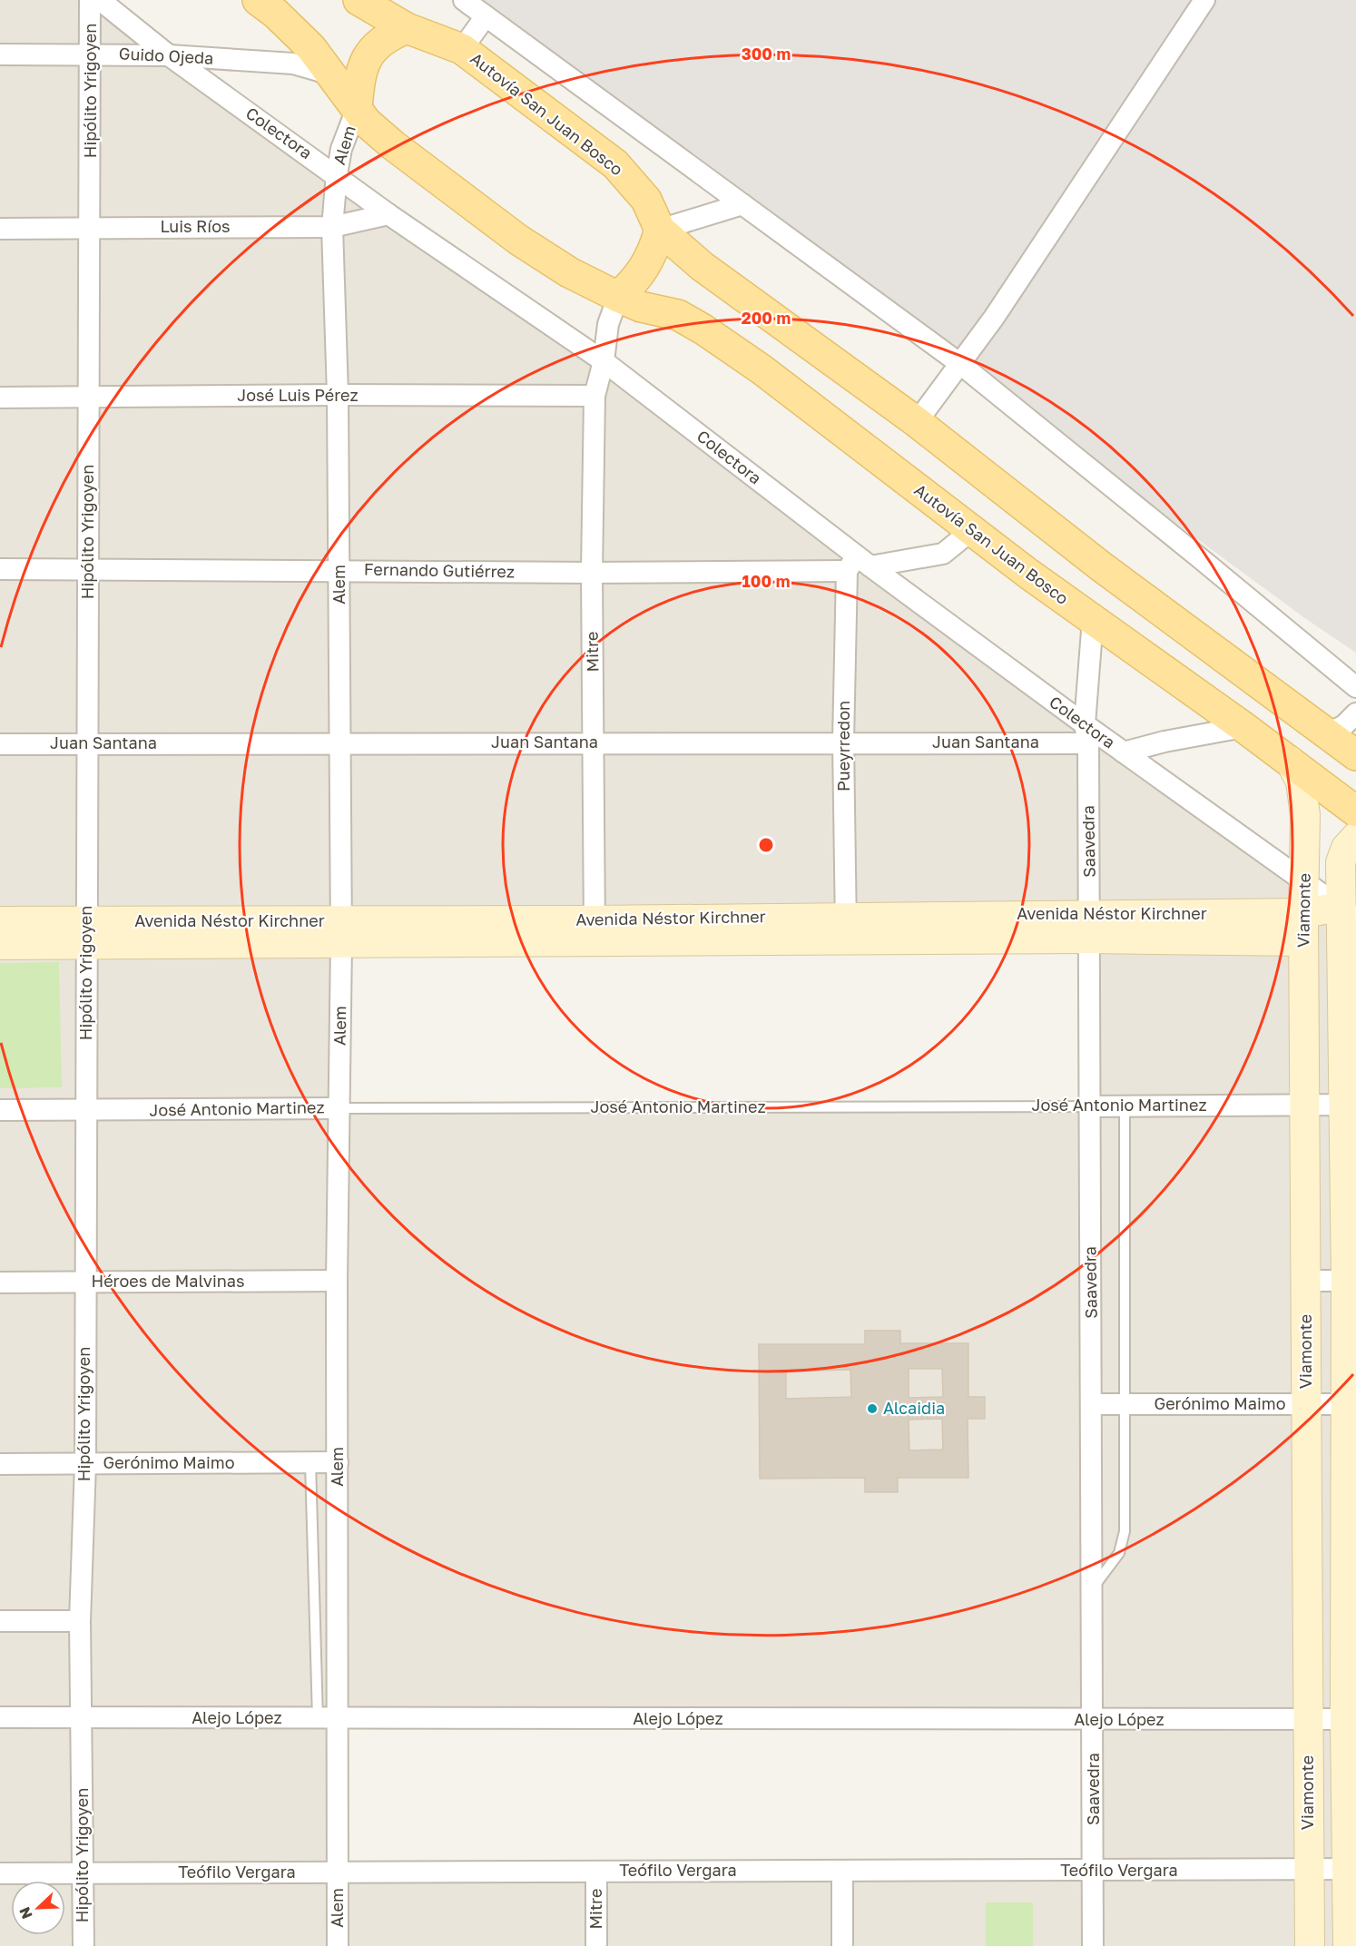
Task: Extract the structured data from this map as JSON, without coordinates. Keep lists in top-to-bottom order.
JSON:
{
  "streets": {
    "main road": ["Autovía San Juan Bosco"],
    "street": [
      "Guido Ojeda",
      "Hipólito Yrigoyen",
      "Colectora",
      "Alem",
      "Luis Ríos",
      "José Luis Pérez",
      "Fernando Gutiérrez",
      "Mitre",
      "Juan Santana",
      "Pueyrredon",
      "Saavedra",
      "Viamonte",
      "Avenida Néstor Kirchner",
      "José Antonio Martinez",
      "Héroes de Malvinas",
      "Gerónimo Maimo",
      "Alejo López",
      "Teófilo Vergara"
    ]
  },
  "crossings": [
    ["Guido Ojeda", "Hipólito Yrigoyen"],
    ["Guido Ojeda", "Autovía San Juan Bosco"],
    ["Guido Ojeda", "Colectora"],
    ["Hipólito Yrigoyen", "Luis Ríos"],
    ["Hipólito Yrigoyen", "José Luis Pérez"],
    ["Hipólito Yrigoyen", "Fernando Gutiérrez"],
    ["Hipólito Yrigoyen", "Juan Santana"],
    ["Hipólito Yrigoyen", "Avenida Néstor Kirchner"],
    ["Hipólito Yrigoyen", "José Antonio Martinez"],
    ["Hipólito Yrigoyen", "Héroes de Malvinas"],
    ["Hipólito Yrigoyen", "Gerónimo Maimo"],
    ["Hipólito Yrigoyen", "Alejo López"],
    ["Hipólito Yrigoyen", "Teófilo Vergara"],
    ["Autovía San Juan Bosco", "Alem"],
    ["Autovía San Juan Bosco", "Fernando Gutiérrez"],
    ["Autovía San Juan Bosco", "Mitre"],
    ["Autovía San Juan Bosco", "Saavedra"],
    ["Autovía San Juan Bosco", "Viamonte"],
    ["Colectora", "Alem"],
    ["Colectora", "Luis Ríos"],
    ["Colectora", "Fernando Gutiérrez"],
    ["Colectora", "Mitre"],
    ["Colectora", "Juan Santana"],
    ["Colectora", "Pueyrredon"],
    ["Colectora", "Saavedra"],
    ["Colectora", "Viamonte"],
    ["Colectora", "Avenida Néstor Kirchner"],
    ["Alem", "Luis Ríos"],
    ["Alem", "José Luis Pérez"],
    ["Alem", "Fernando Gutiérrez"],
    ["Alem", "Juan Santana"],
    ["Alem", "Avenida Néstor Kirchner"],
    ["Alem", "José Antonio Martinez"],
    ["Alem", "Héroes de Malvinas"],
    ["Alem", "Gerónimo Maimo"],
    ["Alem", "Alejo López"],
    ["Alem", "Teófilo Vergara"],
    ["José Luis Pérez", "Mitre"],
    ["Fernando Gutiérrez", "Mitre"],
    ["Fernando Gutiérrez", "Pueyrredon"],
    ["Mitre", "Juan Santana"],
    ["Mitre", "Avenida Néstor Kirchner"],
    ["Mitre", "Teófilo Vergara"],
    ["Juan Santana", "Pueyrredon"],
    ["Juan Santana", "Saavedra"],
    ["Pueyrredon", "Avenida Néstor Kirchner"],
    ["Saavedra", "Avenida Néstor Kirchner"],
    ["Saavedra", "José Antonio Martinez"],
    ["Saavedra", "Gerónimo Maimo"],
    ["Saavedra", "Alejo López"],
    ["Saavedra", "Teófilo Vergara"],
    ["Viamonte", "Avenida Néstor Kirchner"],
    ["Viamonte", "José Antonio Martinez"],
    ["Viamonte", "Gerónimo Maimo"],
    ["Viamonte", "Alejo López"],
    ["Viamonte", "Teófilo Vergara"]
  ],
  "places": ["Alcaidia"],
  "north": "bottom left",
  "rings": ["300 m", "200 m", "100 m"]
}
